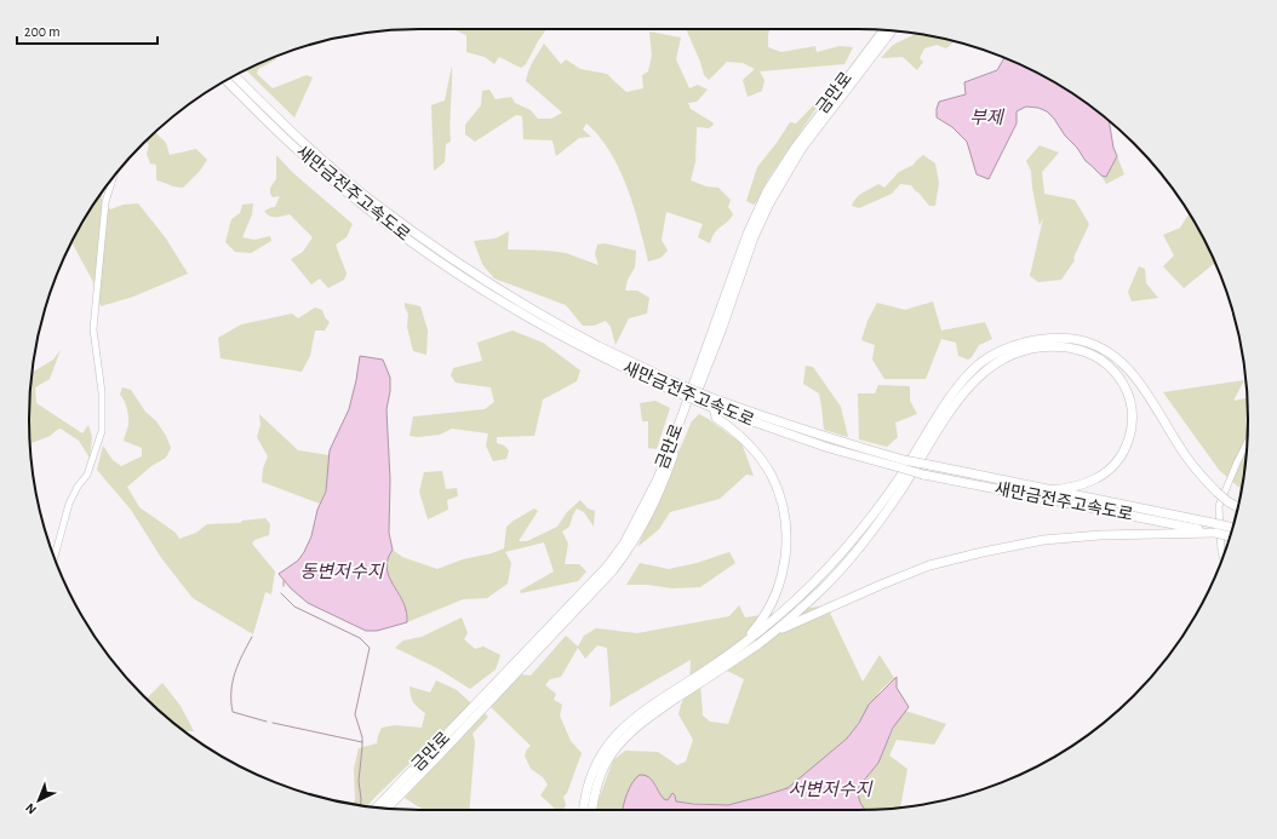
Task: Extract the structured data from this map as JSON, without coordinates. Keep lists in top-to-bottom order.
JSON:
{
  "streets": {
    "highway": ["금만로", "새만금전주고속도로"]
  },
  "water": ["부제", "동변저수지", "서변저수지"],
  "scale_bar": "200 m",
  "north": "bottom left"
}
